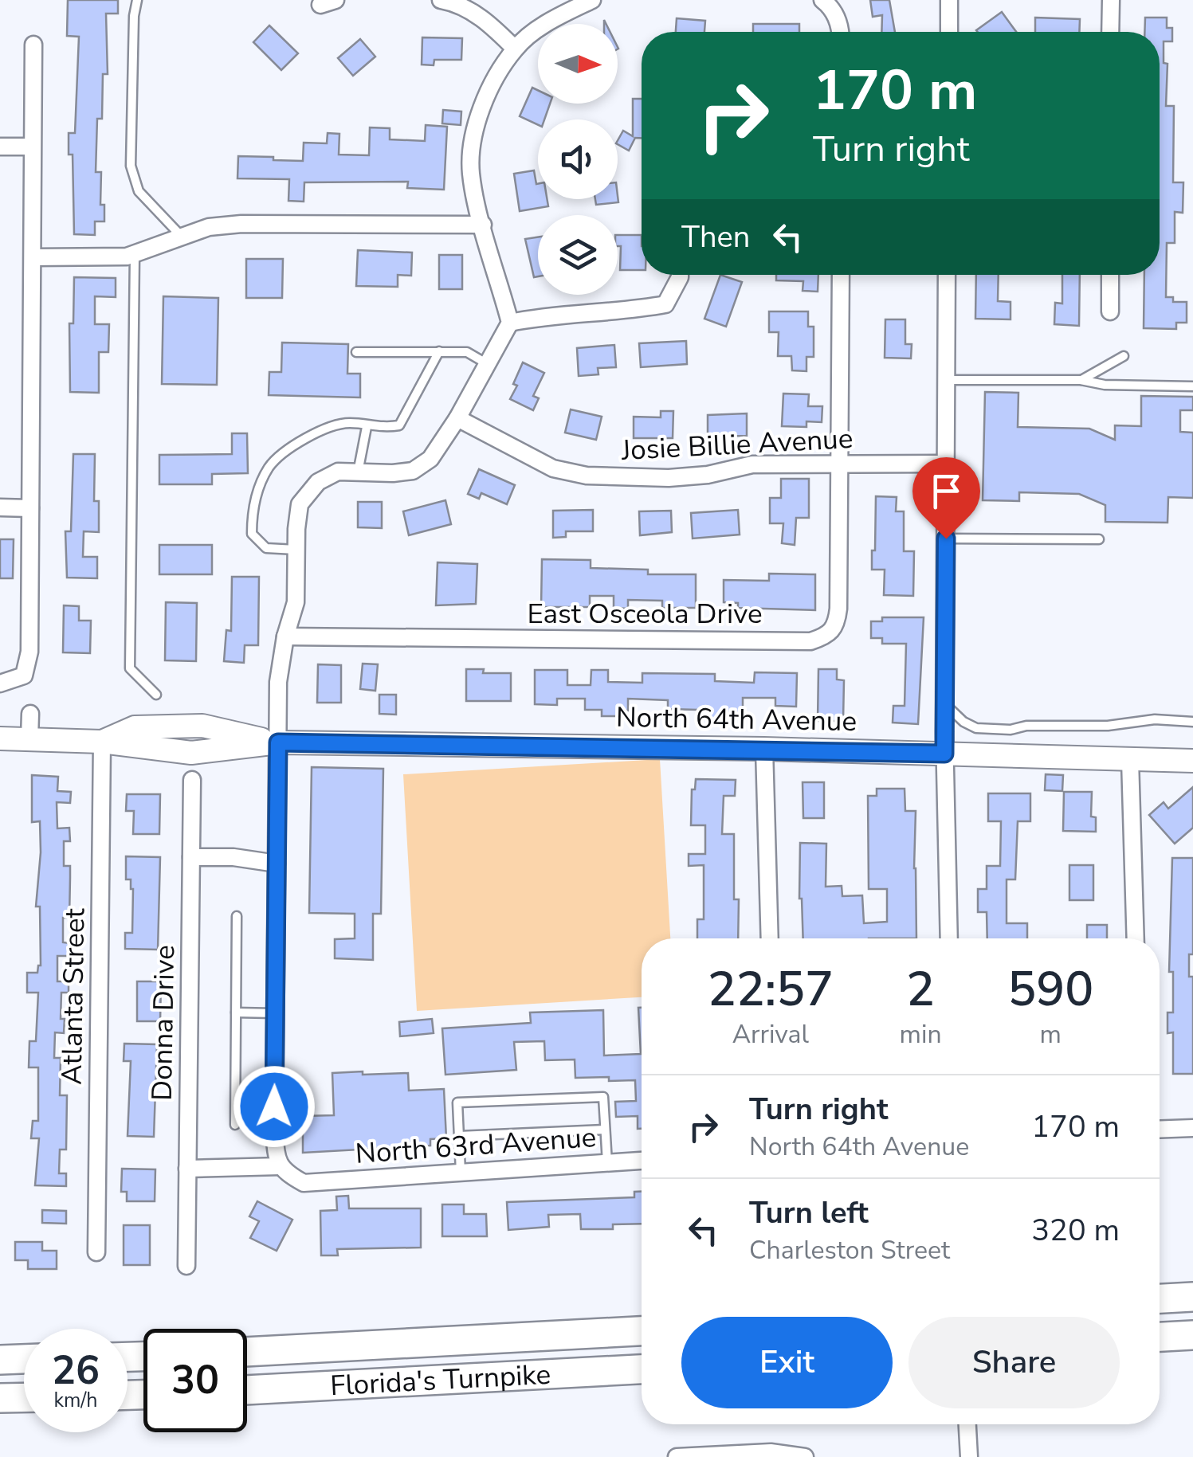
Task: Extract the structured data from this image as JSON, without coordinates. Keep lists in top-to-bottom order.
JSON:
{
  "streets": {
    "highway": ["Florida's Turnpike"],
    "street": [
      "Josie Billie Avenue",
      "East Osceola Drive",
      "North 64th Avenue",
      "Atlanta Street",
      "Donna Drive",
      "North 63rd Avenue"
    ]
  },
  "crossings": [
    ["Josie Billie Avenue", "East Osceola Drive"],
    ["North 64th Avenue", "Atlanta Street"]
  ],
  "north": "right",
  "page": {
    "turn": ["170 m", "Turn right"],
    "then": "Then",
    "eta": [
      "22:57",
      "Arrival",
      "2",
      "min",
      "590",
      "m"
    ],
    "list": [
      {
        "name": "Turn right",
        "note": "North 64th Avenue",
        "value": "170 m"
      },
      {
        "name": "Turn left",
        "note": "Charleston Street",
        "value": "320 m"
      }
    ],
    "buttons": ["Exit", "Share"],
    "speed": "26 km/h",
    "limit": "30"
  }
}
